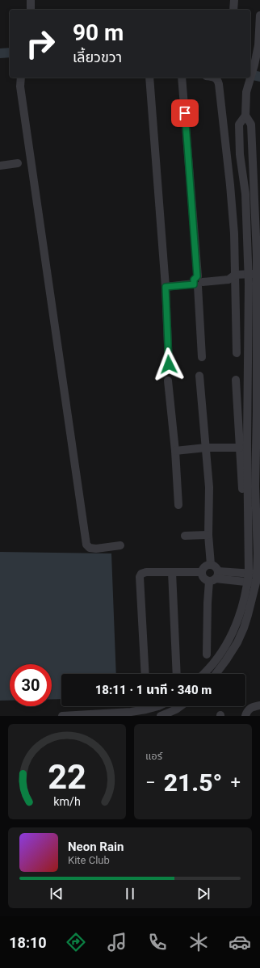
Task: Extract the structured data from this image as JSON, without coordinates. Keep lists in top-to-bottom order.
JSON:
{
  "page": {
    "turn": ["90 m", "เลี้ยวขวา"],
    "limit": "30",
    "trip": "18:11 · 1 นาที · 340 m",
    "tile": "แอร์",
    "heat": ["−", "21.5°", "+"],
    "song": ["Neon Rain", "Kite Club"],
    "tabs": "18:10",
    "gauge": ["22", "km/h"]
  }
}
